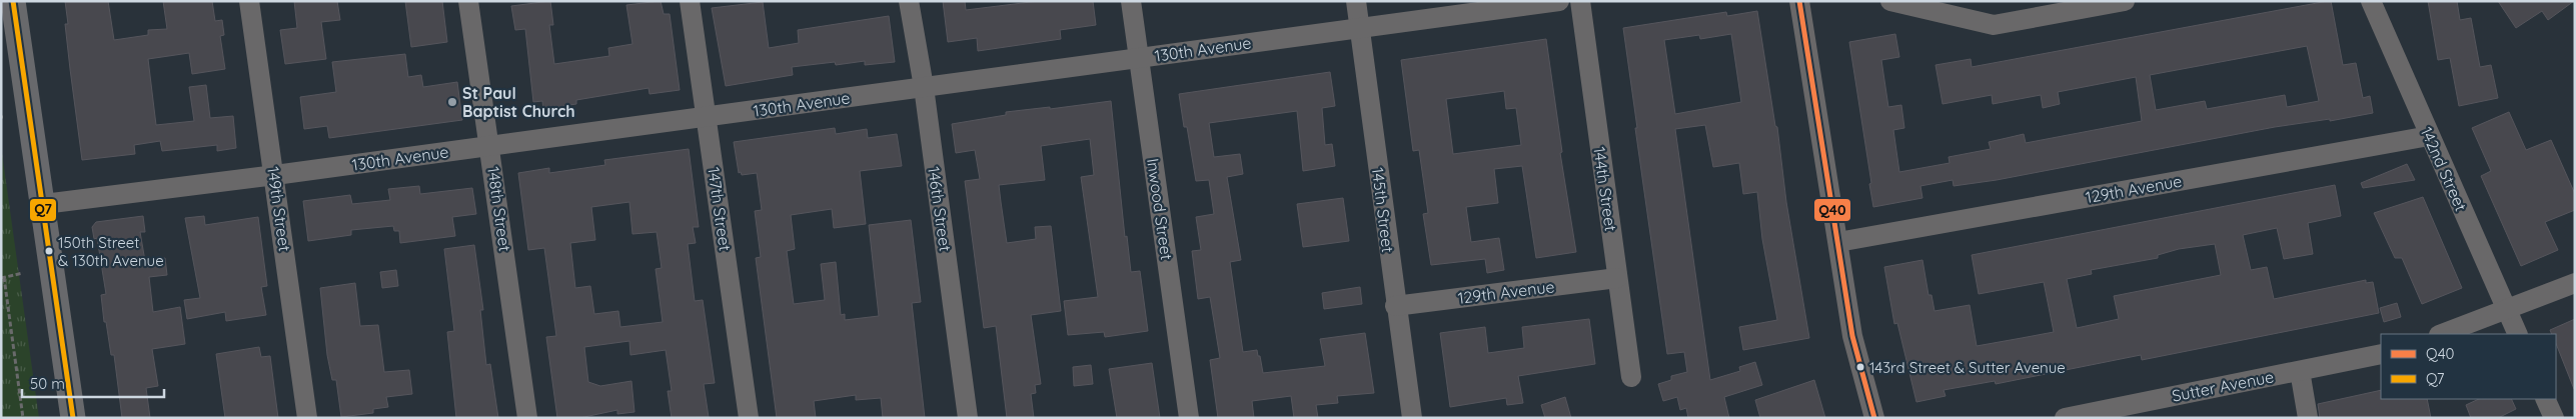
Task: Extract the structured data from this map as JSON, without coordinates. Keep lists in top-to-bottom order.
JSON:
{
  "streets": {
    "street": [
      "130th Avenue",
      "142nd Street",
      "144th Street",
      "129th Avenue",
      "149th Street",
      "148th Street",
      "147th Street",
      "146th Street",
      "Inwood Street",
      "145th Street",
      "Sutter Avenue"
    ]
  },
  "crossings": [
    ["130th Avenue", "149th Street"],
    ["130th Avenue", "148th Street"],
    ["130th Avenue", "147th Street"],
    ["130th Avenue", "146th Street"],
    ["130th Avenue", "Inwood Street"],
    ["130th Avenue", "145th Street"],
    ["142nd Street", "129th Avenue"],
    ["144th Street", "129th Avenue"],
    ["129th Avenue", "145th Street"]
  ],
  "places": ["St Paul Baptist Church", "150th Street & 130th Avenue", "143rd Street & Sutter Avenue"],
  "lines": ["transit line Q40", "transit line Q7"],
  "legend": ["Q40", "Q7"],
  "scale_bar": "50 m"
}
